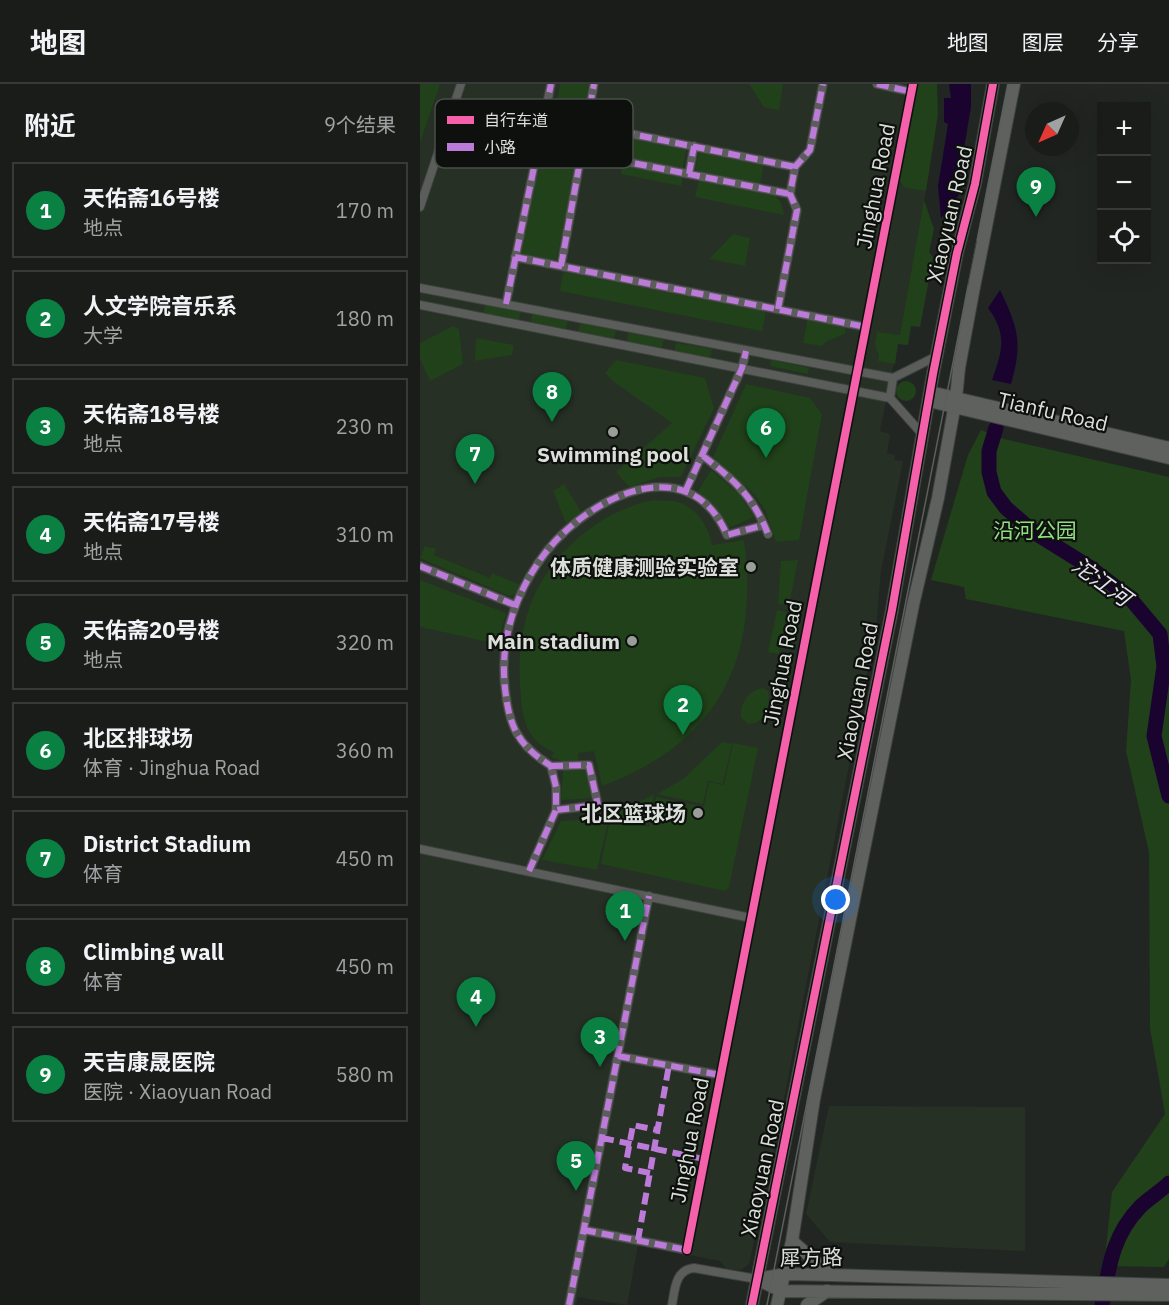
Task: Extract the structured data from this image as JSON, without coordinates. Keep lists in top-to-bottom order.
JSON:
{
  "streets": {
    "street": [
      "Jinghua Road",
      "Xiaoyuan Road",
      "Tianfu Road",
      "犀方路"
    ]
  },
  "crossings": [
    ["Xiaoyuan Road", "Tianfu Road"],
    ["Xiaoyuan Road", "犀方路"]
  ],
  "water": ["沱江河"],
  "parks": ["沿河公园"],
  "places": [
    "Swimming pool",
    "体质健康测验实验室",
    "Main stadium",
    "北区篮球场"
  ],
  "legend": ["自行车道", "小路"],
  "north": "bottom left",
  "page": {
    "header": "地图",
    "nav": ["地图", "图层", "分享"],
    "heading": ["附近", "9个结果"],
    "map_buttons": ["+", "−"],
    "list": [
      {
        "mark": "1",
        "name": "天佑斋16号楼",
        "note": "地点",
        "value": "170 m"
      },
      {
        "mark": "2",
        "name": "人文学院音乐系",
        "note": "大学",
        "value": "180 m"
      },
      {
        "mark": "3",
        "name": "天佑斋18号楼",
        "note": "地点",
        "value": "230 m"
      },
      {
        "mark": "4",
        "name": "天佑斋17号楼",
        "note": "地点",
        "value": "310 m"
      },
      {
        "mark": "5",
        "name": "天佑斋20号楼",
        "note": "地点",
        "value": "320 m"
      },
      {
        "mark": "6",
        "name": "北区排球场",
        "note": "体育 · Jinghua Road",
        "value": "360 m"
      },
      {
        "mark": "7",
        "name": "District Stadium",
        "note": "体育",
        "value": "450 m"
      },
      {
        "mark": "8",
        "name": "Climbing wall",
        "note": "体育",
        "value": "450 m"
      },
      {
        "mark": "9",
        "name": "天吉康晟医院",
        "note": "医院 · Xiaoyuan Road",
        "value": "580 m"
      }
    ],
    "pins": [
      "9",
      "8",
      "6",
      "7",
      "2",
      "1",
      "4",
      "3",
      "5"
    ]
  }
}
